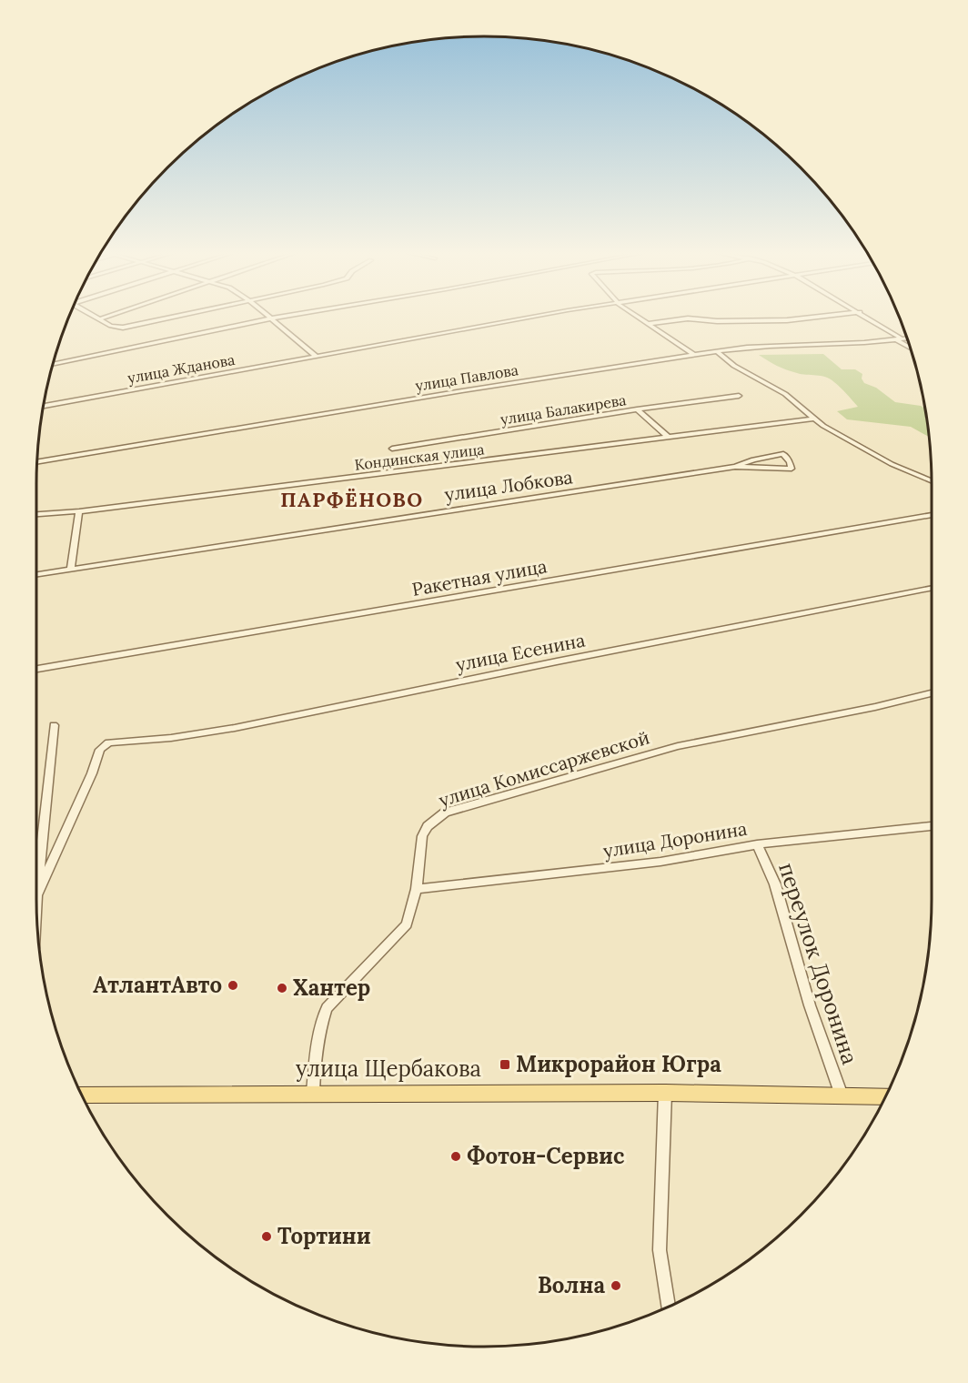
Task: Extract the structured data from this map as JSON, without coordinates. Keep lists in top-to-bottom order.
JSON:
{
  "streets": {
    "main road": ["улица Щербакова"],
    "street": [
      "улица Жданова",
      "улица Павлова",
      "улица Балакирева",
      "Кондинская улица",
      "улица Лобкова",
      "Ракетная улица",
      "улица Есенина",
      "улица Комиссаржевской",
      "улица Доронина",
      "переулок Доронина"
    ]
  },
  "crossings": [
    ["улица Комиссаржевской", "улица Доронина"],
    ["улица Комиссаржевской", "улица Щербакова"],
    ["улица Доронина", "переулок Доронина"],
    ["переулок Доронина", "улица Щербакова"]
  ],
  "districts": ["ПАРФЁНОВО"],
  "places": {
    "other": [
      "АтлантАвто",
      "Хантер",
      "Фотон-Сервис",
      "Тортини",
      "Волна"
    ],
    "transit": ["Микрорайон Югра"]
  }
}
